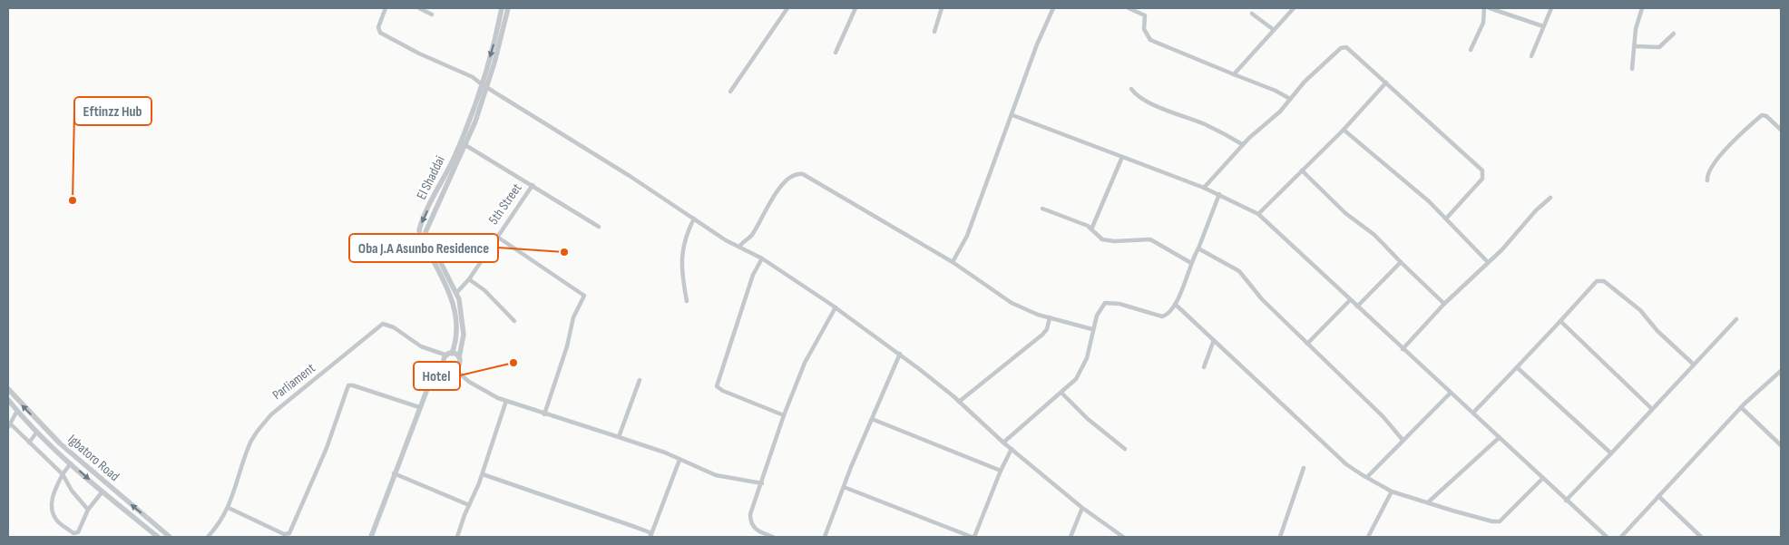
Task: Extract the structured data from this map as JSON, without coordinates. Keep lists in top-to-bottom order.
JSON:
{
  "streets": {
    "street": [
      "El Shaddai",
      "5th Street",
      "Parliament",
      "Igbatoro Road"
    ]
  },
  "crossings": [
    ["El Shaddai", "Parliament"]
  ],
  "places": ["Eftinzz Hub", "Oba J.A Asunbo Residence", "Hotel"]
}
